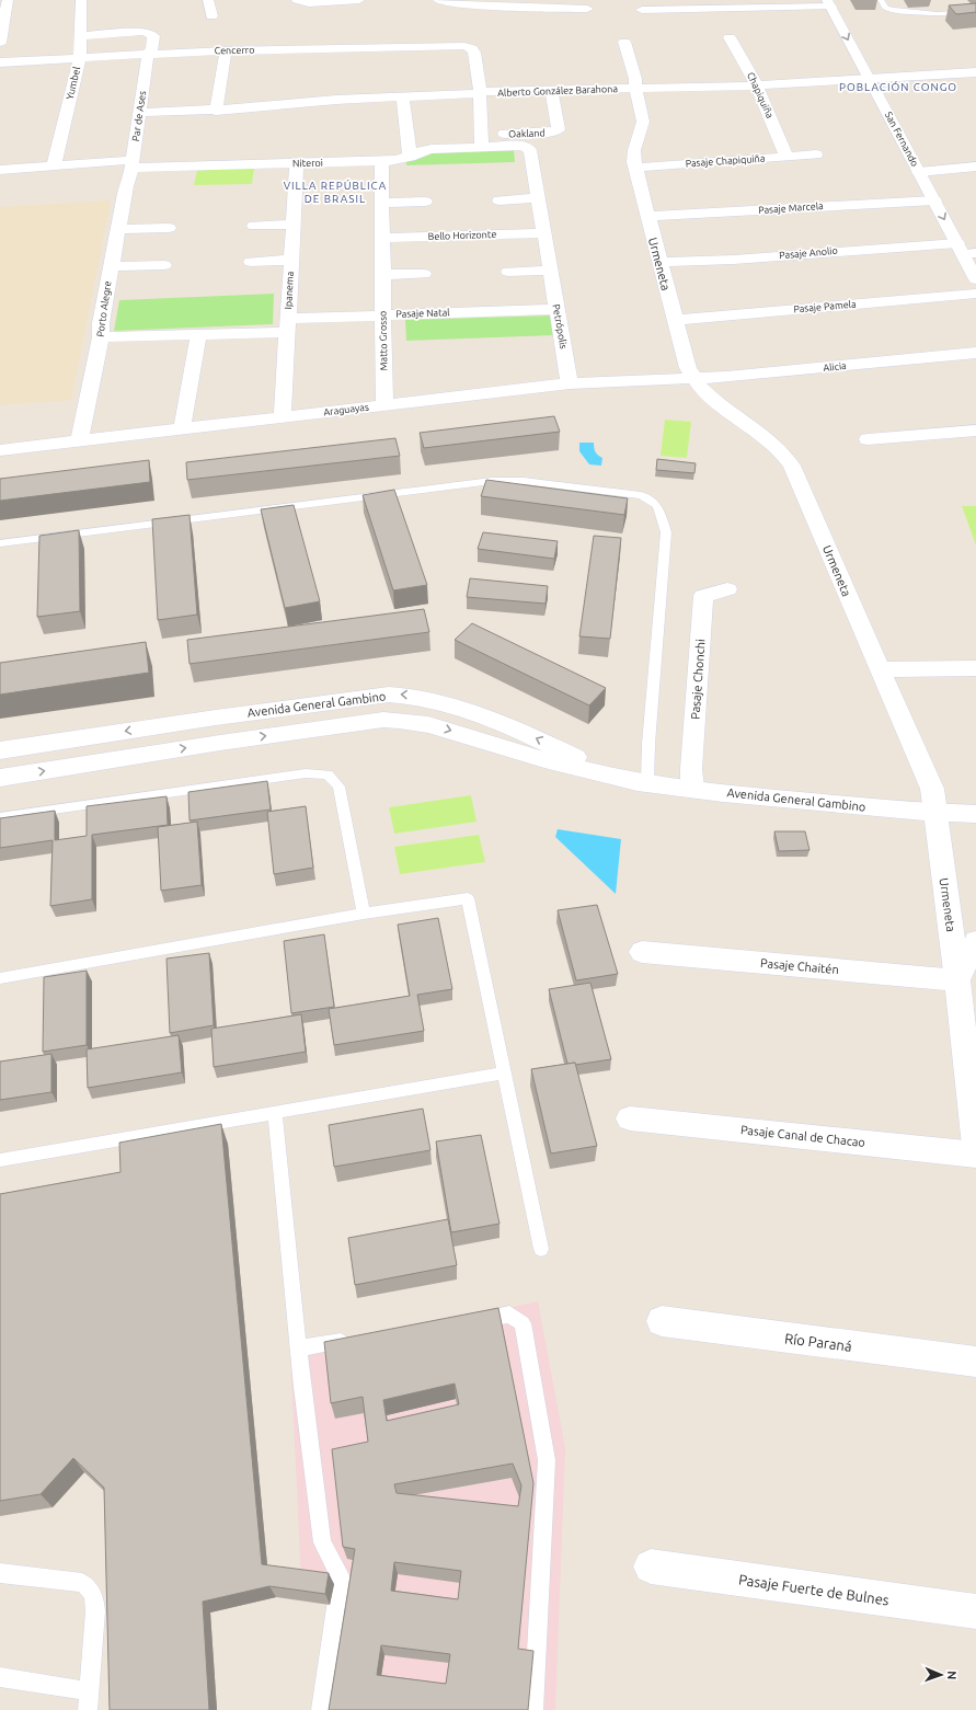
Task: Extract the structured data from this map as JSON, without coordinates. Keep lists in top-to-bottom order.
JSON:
{
  "streets": {
    "street": [
      "Cencerro",
      "Yumbel",
      "Alberto González Barahona",
      "Chapiquiña",
      "Par de Ases",
      "Oakland",
      "San Fernando",
      "Pasaje Chapiquiña",
      "Niteroi",
      "Pasaje Marcela",
      "Bello Horizonte",
      "Pasaje Anolio",
      "Urmeneta",
      "Ipanema",
      "Pasaje Pamela",
      "Porto Alegre",
      "Pasaje Natal",
      "Petrópolis",
      "Matto Grosso",
      "Alicia",
      "Araguayas",
      "Pasaje Chonchi",
      "Avenida General Gambino",
      "Pasaje Chaitén",
      "Pasaje Canal de Chacao",
      "Río Paraná",
      "Pasaje Fuerte de Bulnes"
    ]
  },
  "crossings": [
    ["Cencerro", "Yumbel"],
    ["Cencerro", "Alberto González Barahona"],
    ["Cencerro", "Par de Ases"],
    ["Yumbel", "Par de Ases"],
    ["Yumbel", "Niteroi"],
    ["Alberto González Barahona", "Chapiquiña"],
    ["Alberto González Barahona", "Par de Ases"],
    ["Alberto González Barahona", "Oakland"],
    ["Alberto González Barahona", "San Fernando"],
    ["Alberto González Barahona", "Urmeneta"],
    ["Chapiquiña", "Pasaje Chapiquiña"],
    ["Par de Ases", "Niteroi"],
    ["Par de Ases", "Porto Alegre"],
    ["Oakland", "Niteroi"],
    ["Oakland", "Petrópolis"],
    ["San Fernando", "Pasaje Marcela"],
    ["San Fernando", "Pasaje Anolio"],
    ["Pasaje Chapiquiña", "Urmeneta"],
    ["Niteroi", "Ipanema"],
    ["Niteroi", "Porto Alegre"],
    ["Niteroi", "Petrópolis"],
    ["Niteroi", "Matto Grosso"],
    ["Pasaje Marcela", "Urmeneta"],
    ["Bello Horizonte", "Petrópolis"],
    ["Bello Horizonte", "Matto Grosso"],
    ["Pasaje Anolio", "Urmeneta"],
    ["Urmeneta", "Pasaje Pamela"],
    ["Urmeneta", "Alicia"],
    ["Urmeneta", "Araguayas"],
    ["Urmeneta", "Avenida General Gambino"],
    ["Urmeneta", "Pasaje Chaitén"],
    ["Ipanema", "Pasaje Natal"],
    ["Ipanema", "Araguayas"],
    ["Porto Alegre", "Pasaje Natal"],
    ["Porto Alegre", "Araguayas"],
    ["Pasaje Natal", "Petrópolis"],
    ["Pasaje Natal", "Matto Grosso"],
    ["Petrópolis", "Araguayas"],
    ["Matto Grosso", "Araguayas"],
    ["Alicia", "Araguayas"],
    ["Pasaje Chonchi", "Avenida General Gambino"]
  ],
  "one_way": ["San Fernando"],
  "districts": ["POBLACIÓN CONGO", "VILLA REPÚBLICA DE BRASIL"],
  "north": "right"
}
